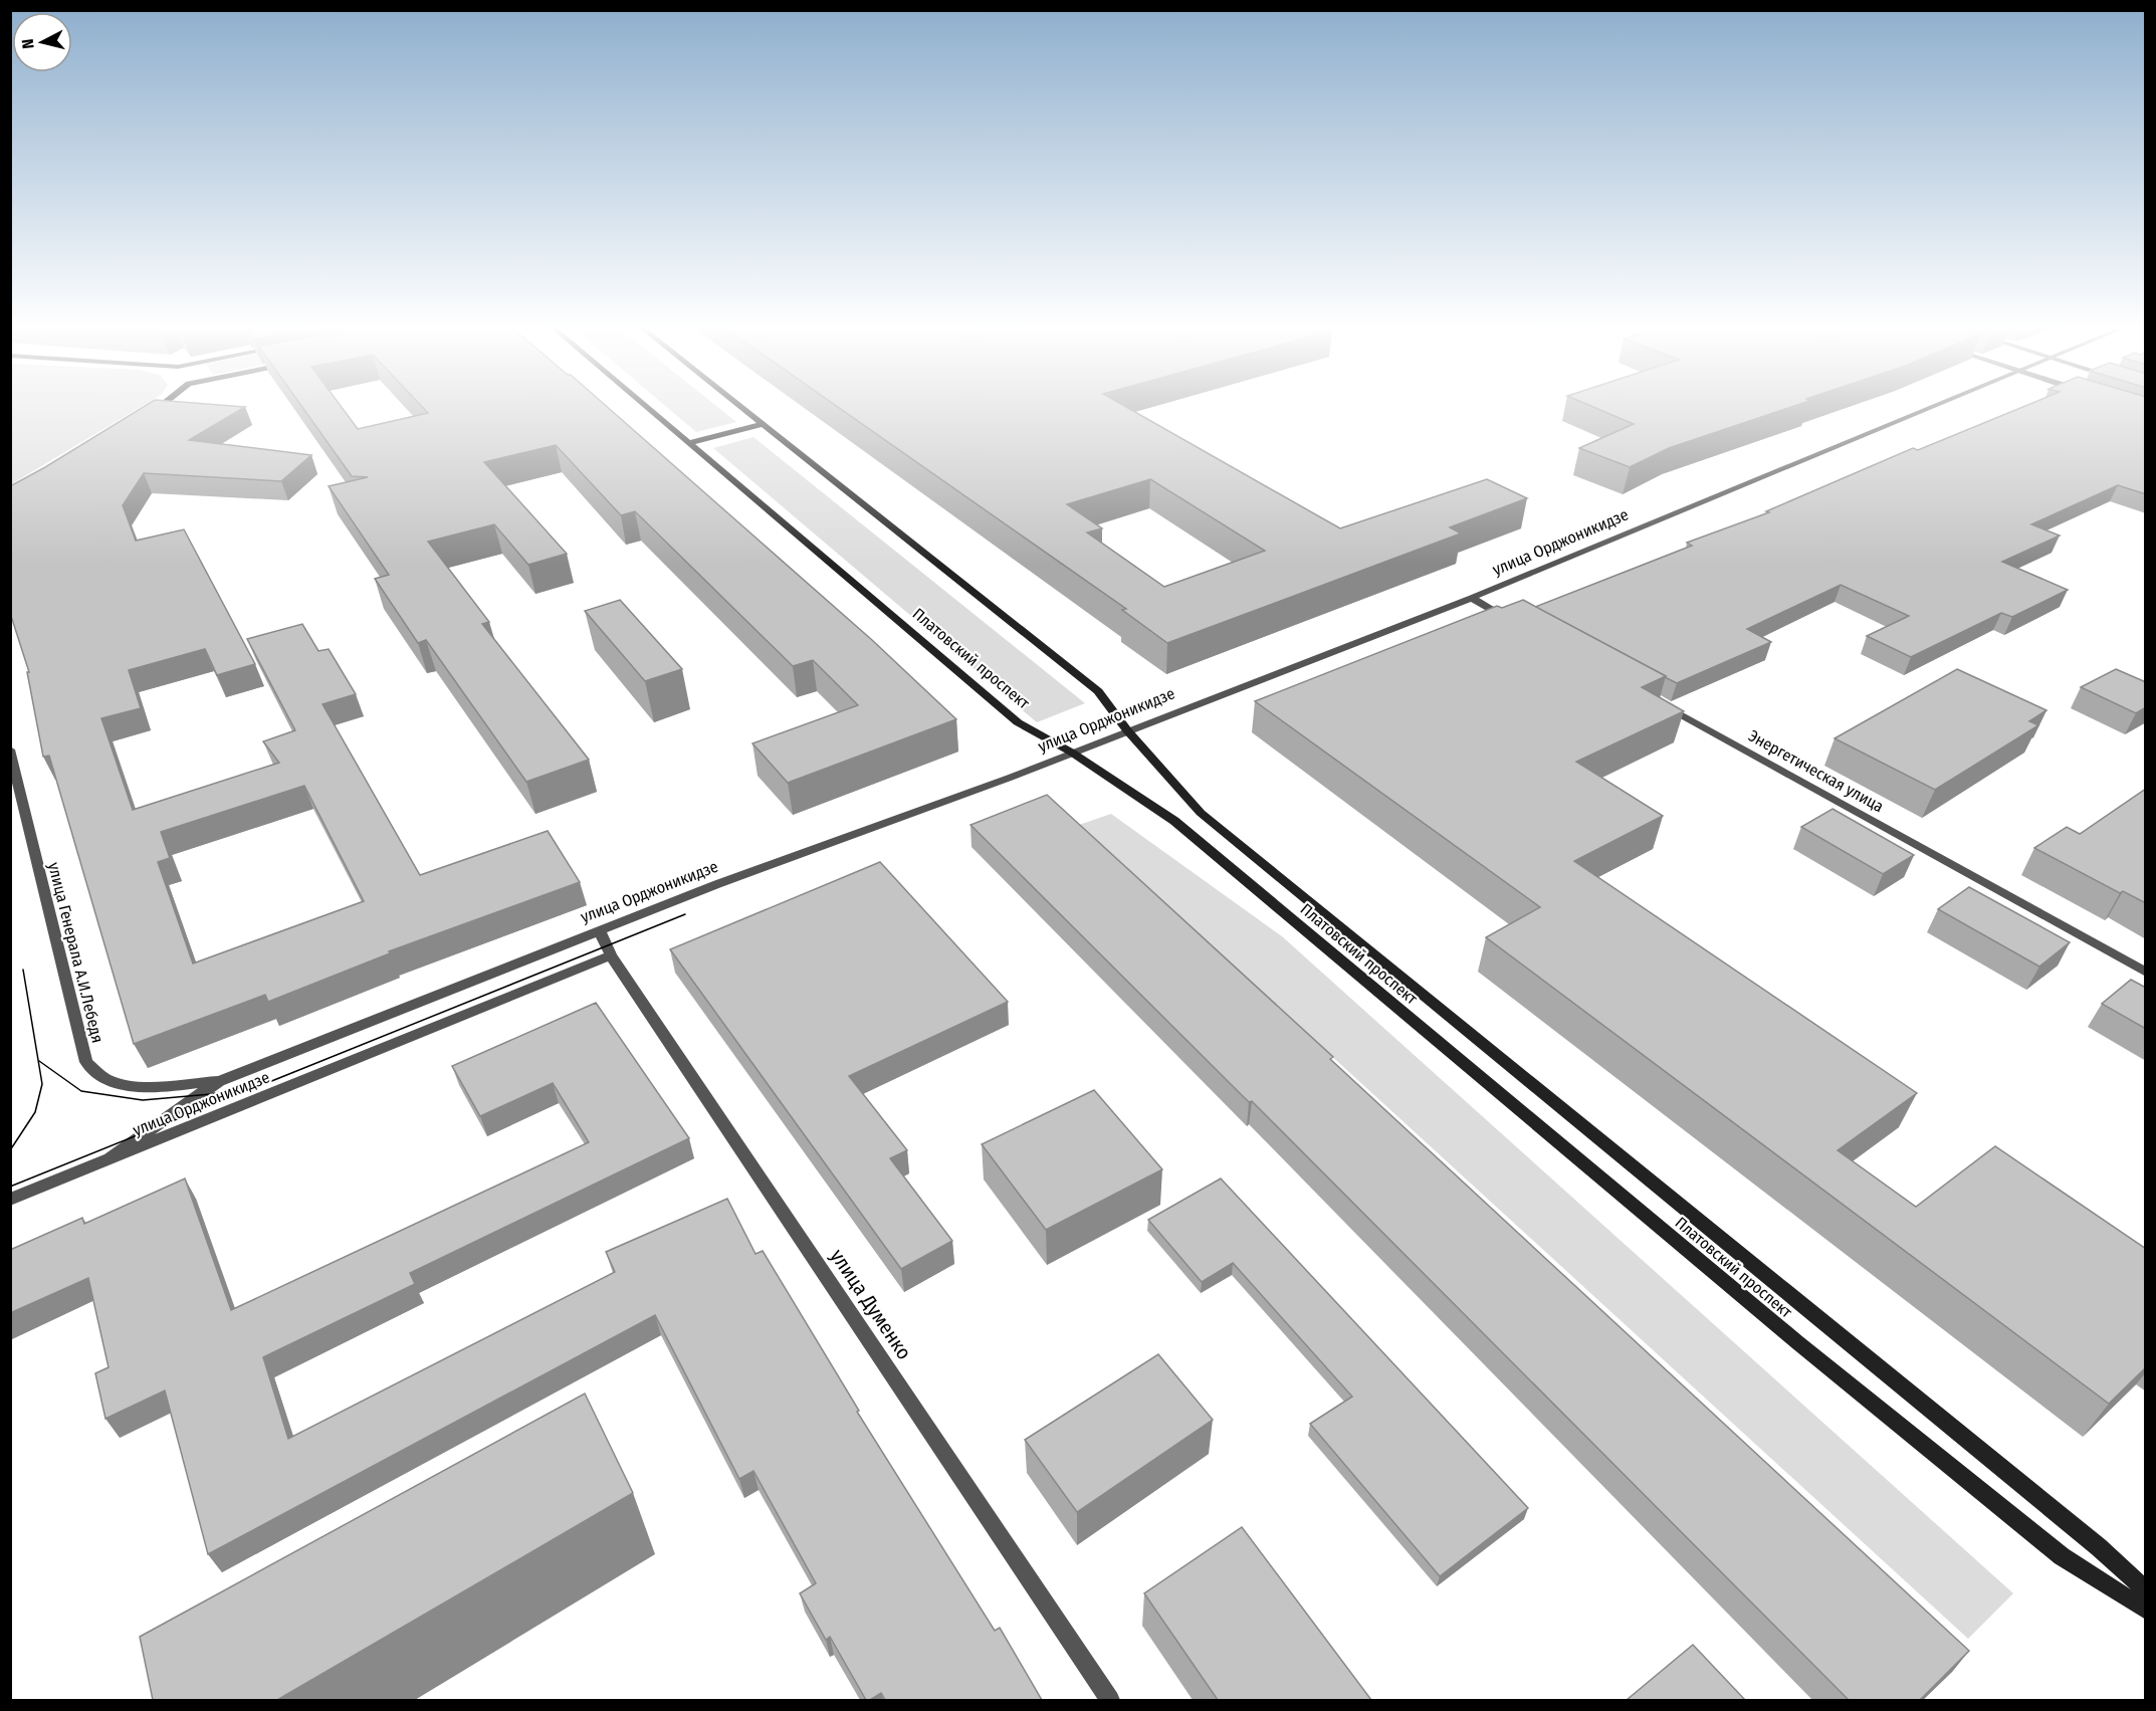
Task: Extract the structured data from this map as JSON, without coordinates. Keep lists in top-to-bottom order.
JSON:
{
  "streets": {
    "main road": ["Платовский проспект"],
    "street": [
      "улица Орджоникидзе",
      "Энергетическая улица",
      "улица Генерала А.И.Лебедя",
      "улица Думенко"
    ]
  },
  "crossings": [
    ["улица Орджоникидзе", "Платовский проспект"],
    ["улица Орджоникидзе", "улица Генерала А.И.Лебедя"],
    ["улица Орджоникидзе", "улица Думенко"]
  ],
  "north": "left"
}
